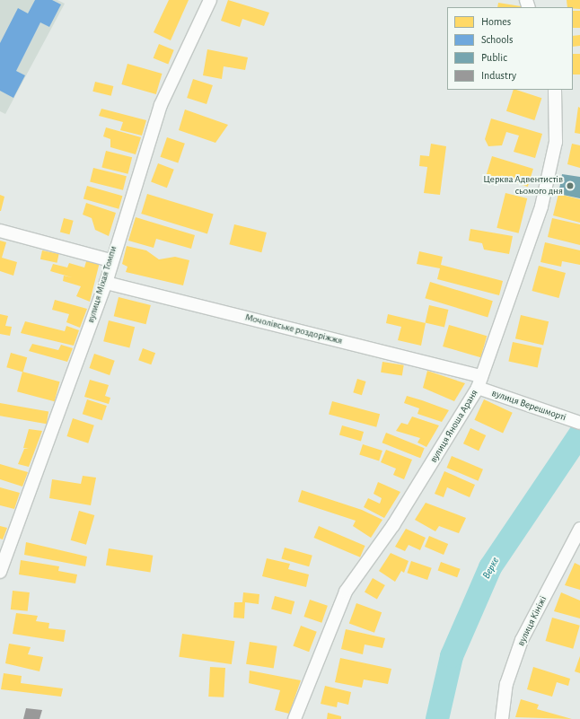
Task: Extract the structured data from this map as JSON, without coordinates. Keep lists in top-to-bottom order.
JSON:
{
  "streets": {
    "street": [
      "вулиця Міхая Томпи",
      "Мочолівське роздоріжжя",
      "вулиця Верешморті",
      "вулиця Яноша Араня",
      "вулиця Кініжі"
    ]
  },
  "crossings": [
    ["вулиця Міхая Томпи", "Мочолівське роздоріжжя"],
    ["Мочолівське роздоріжжя", "вулиця Верешморті"],
    ["Мочолівське роздоріжжя", "вулиця Яноша Араня"],
    ["вулиця Верешморті", "вулиця Яноша Араня"]
  ],
  "water": ["Верке"],
  "places": ["Церква Адвентистів сьомого дня"],
  "legend": [
    "Homes",
    "Schools",
    "Public",
    "Industry"
  ]
}
